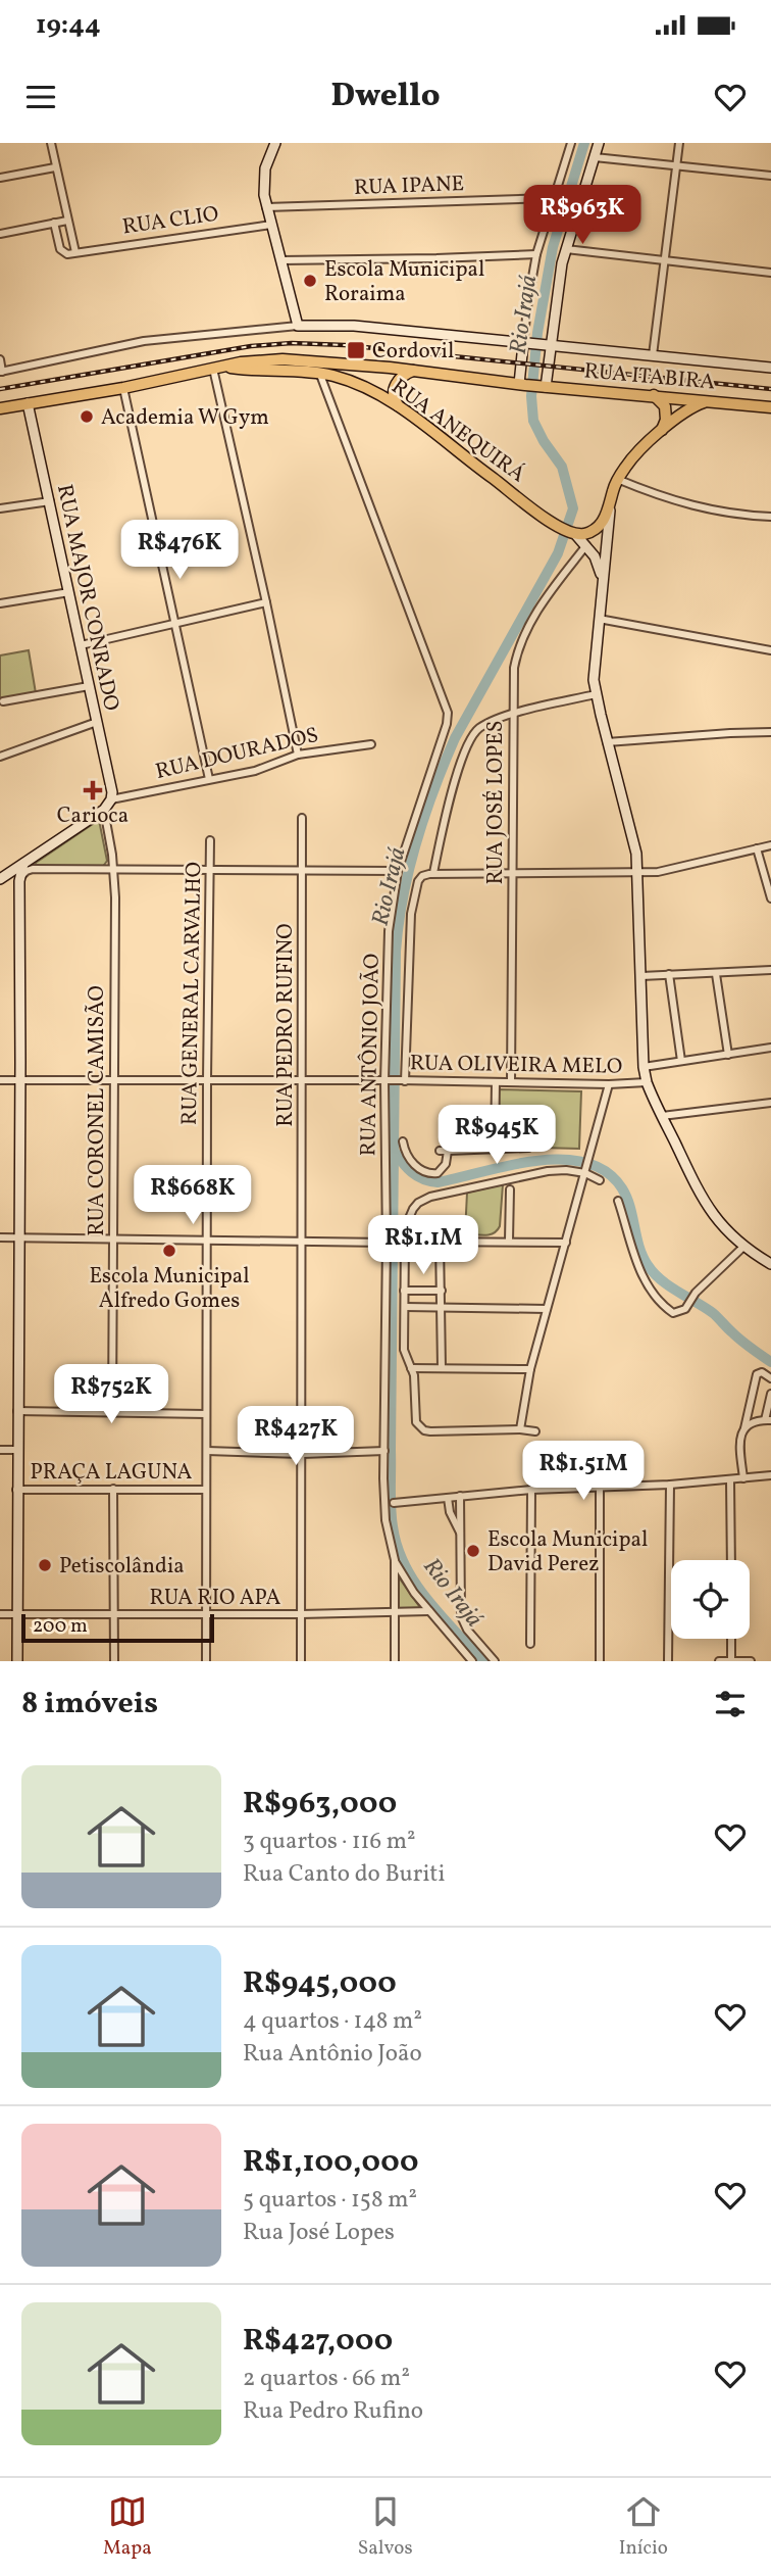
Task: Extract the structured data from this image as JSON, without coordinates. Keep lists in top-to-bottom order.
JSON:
{
  "streets": {
    "main road": ["RUA ITABIRA", "RUA ANEQUIRÁ"],
    "street": [
      "RUA IPANE",
      "RUA CLIO",
      "RUA MAJOR CONRADO",
      "RUA DOURADOS",
      "RUA JOSÉ LOPES",
      "RUA GENERAL CARVALHO",
      "RUA PEDRO RUFINO",
      "RUA ANTÔNIO JOÃO",
      "RUA OLIVEIRA MELO",
      "RUA CORONEL CAMISÃO",
      "PRAÇA LAGUNA",
      "RUA RIO APA"
    ]
  },
  "crossings": [
    ["RUA ITABIRA", "RUA ANEQUIRÁ"],
    ["RUA ANEQUIRÁ", "RUA ANTÔNIO JOÃO"],
    ["RUA MAJOR CONRADO", "RUA DOURADOS"],
    ["RUA JOSÉ LOPES", "RUA OLIVEIRA MELO"],
    ["RUA GENERAL CARVALHO", "RUA OLIVEIRA MELO"],
    ["RUA GENERAL CARVALHO", "PRAÇA LAGUNA"],
    ["RUA GENERAL CARVALHO", "RUA RIO APA"],
    ["RUA PEDRO RUFINO", "RUA OLIVEIRA MELO"],
    ["RUA PEDRO RUFINO", "RUA RIO APA"],
    ["RUA ANTÔNIO JOÃO", "RUA OLIVEIRA MELO"],
    ["RUA ANTÔNIO JOÃO", "RUA RIO APA"],
    ["RUA OLIVEIRA MELO", "RUA CORONEL CAMISÃO"]
  ],
  "water": ["Rio Irajá"],
  "places": {
    "other": [
      "Escola Municipal Roraima",
      "Academia W Gym",
      "Escola Municipal Alfredo Gomes",
      "Escola Municipal David Perez",
      "Petiscolândia"
    ],
    "transit": ["Cordovil"],
    "health": ["Carioca"]
  },
  "scale_bar": "200 m",
  "page": {
    "status": "19:44",
    "header": "Dwello",
    "price": [
      "R$963K",
      "R$476K",
      "R$945K",
      "R$668K",
      "R$1.1M",
      "R$752K",
      "R$427K",
      "R$1.51M"
    ],
    "scale": "200 m",
    "heading": "8 imóveis",
    "list": [
      {
        "name": "R$963,000",
        "note": "3 quartos · 116 m² · Rua Canto do Buriti"
      },
      {
        "name": "R$945,000",
        "note": "4 quartos · 148 m² · Rua Antônio João"
      },
      {
        "name": "R$1,100,000",
        "note": "5 quartos · 158 m² · Rua José Lopes"
      },
      {
        "name": "R$427,000",
        "note": "2 quartos · 66 m² · Rua Pedro Rufino"
      }
    ],
    "tabs": ["Mapa", "Salvos", "Início"]
  }
}
